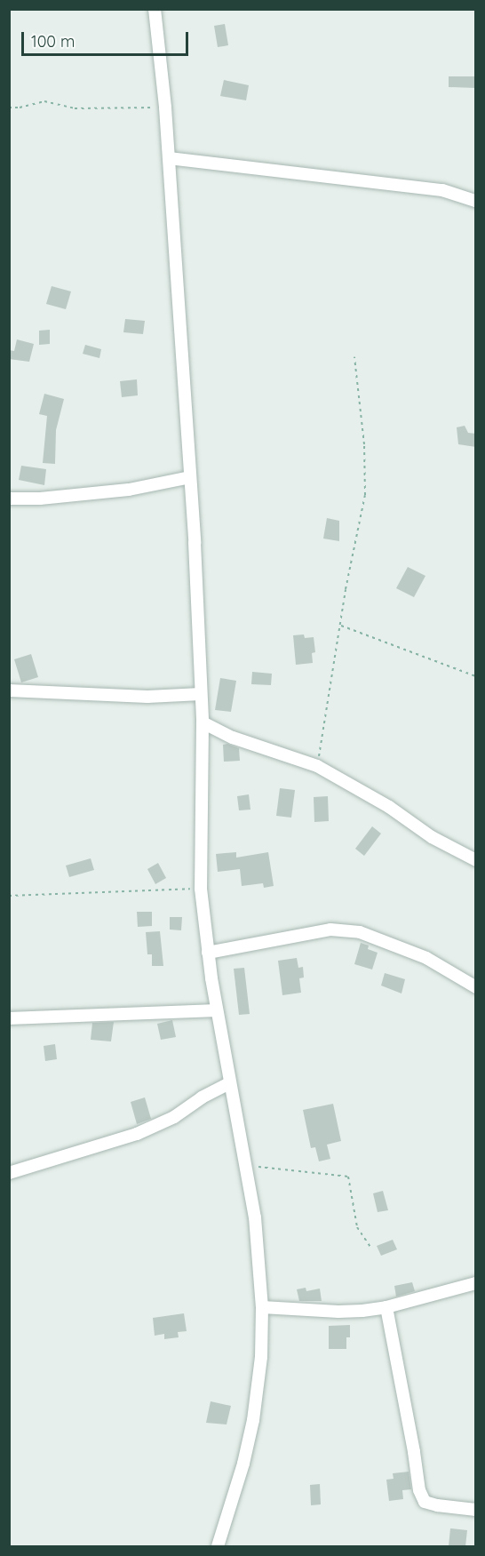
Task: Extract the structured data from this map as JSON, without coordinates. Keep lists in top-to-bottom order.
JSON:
{
  "scale_bar": "100 m"
}
